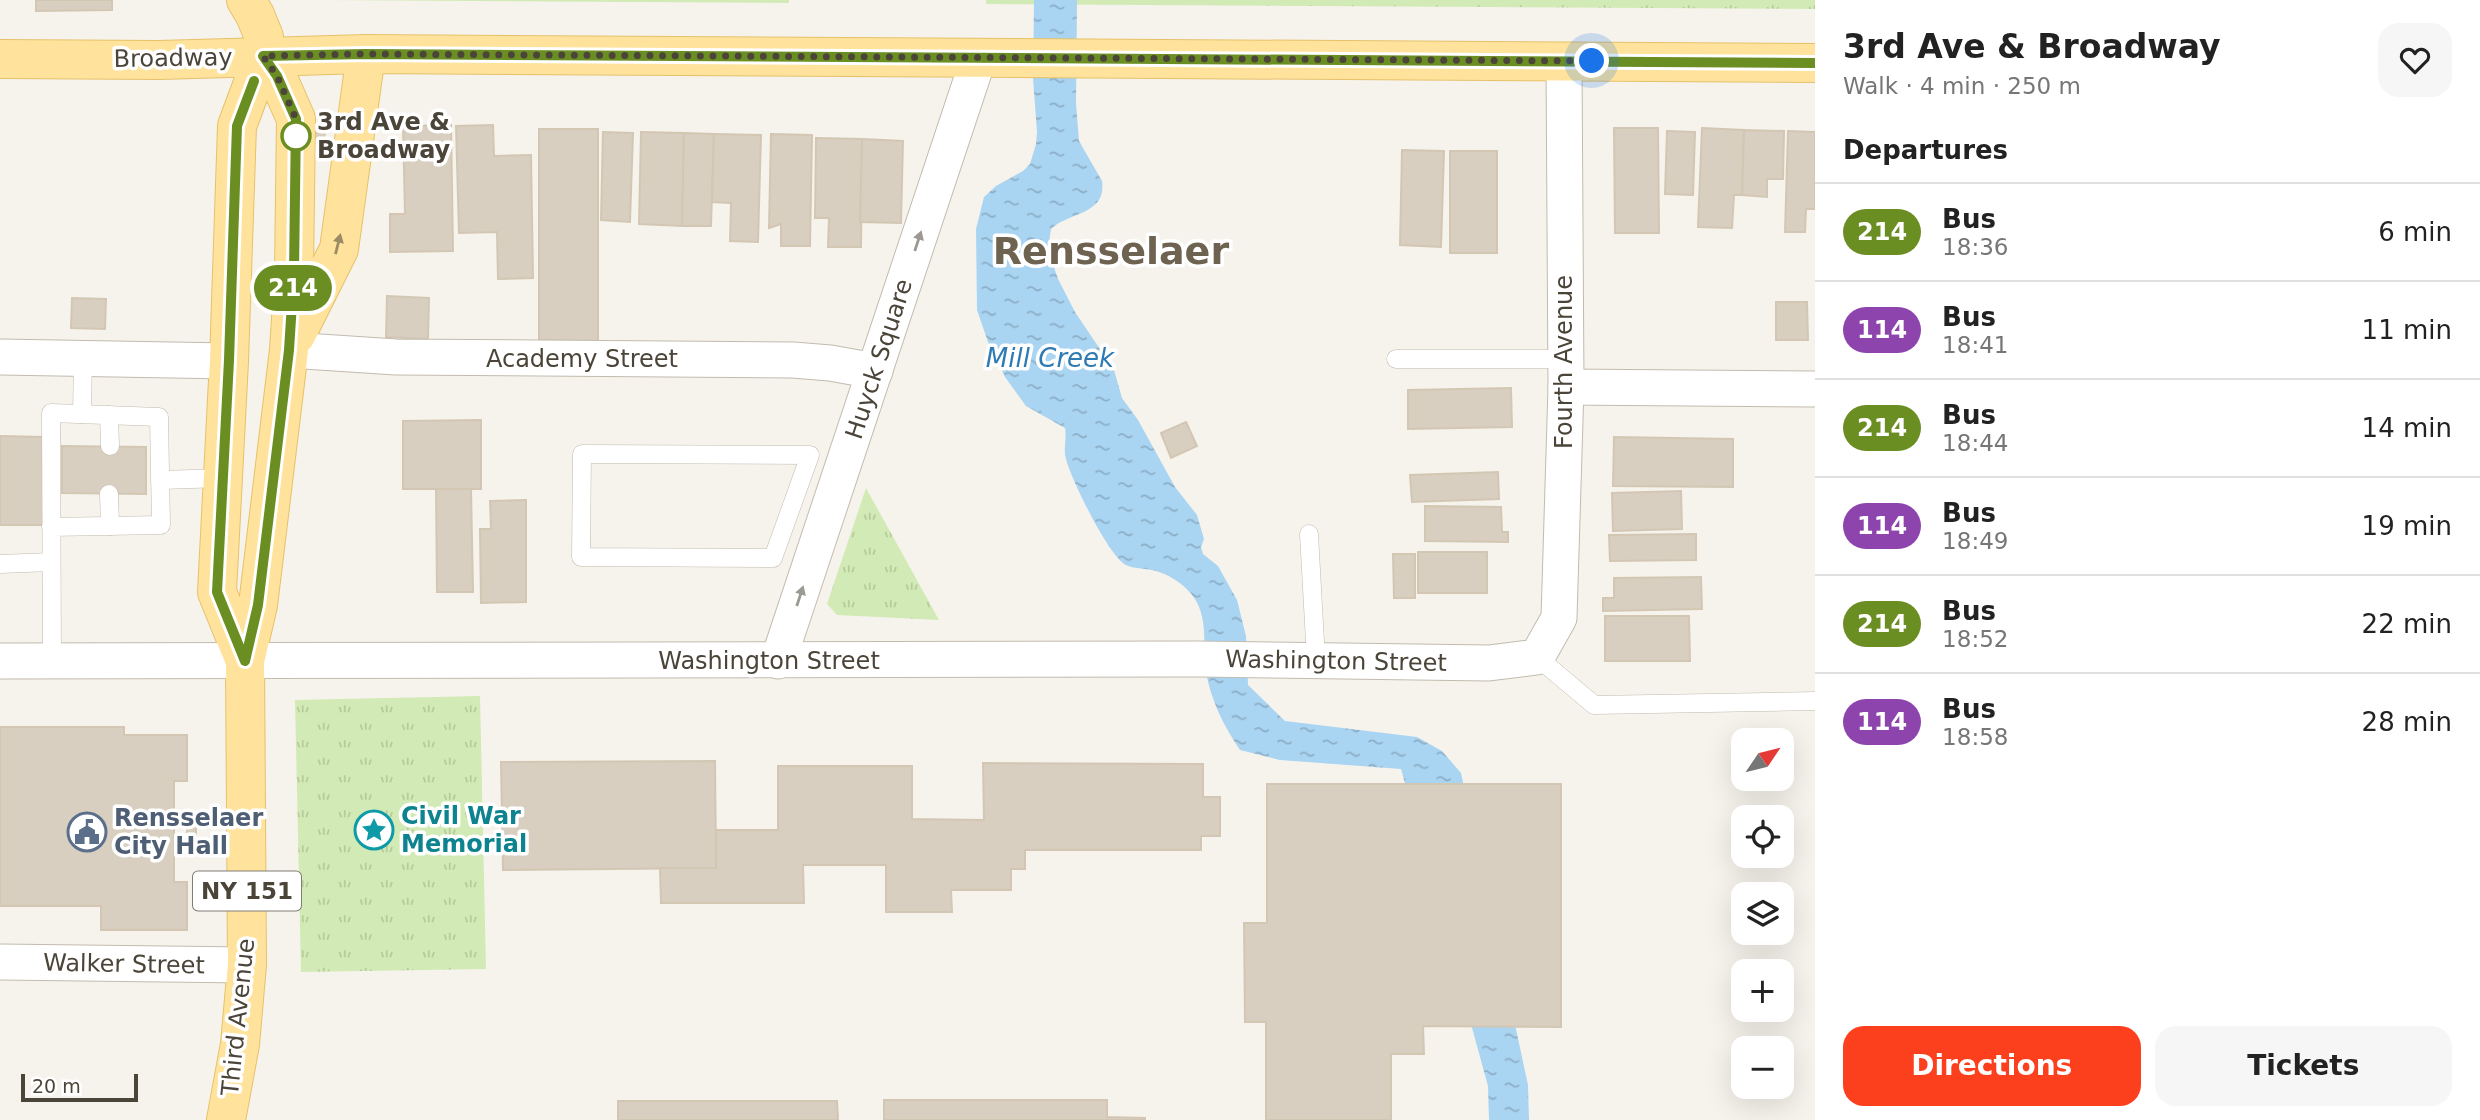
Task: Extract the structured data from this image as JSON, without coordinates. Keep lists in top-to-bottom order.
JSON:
{
  "streets": {
    "main road": ["Broadway", "NY 151", "Third Avenue"],
    "street": [
      "Academy Street",
      "Huyck Square",
      "Fourth Avenue",
      "Washington Street",
      "Walker Street"
    ]
  },
  "crossings": [
    ["Broadway", "Huyck Square"],
    ["Broadway", "Fourth Avenue"],
    ["Broadway", "Third Avenue"],
    ["Academy Street", "Huyck Square"],
    ["Academy Street", "Third Avenue"],
    ["Huyck Square", "Washington Street"],
    ["Fourth Avenue", "Washington Street"],
    ["Washington Street", "Third Avenue"],
    ["Walker Street", "Third Avenue"]
  ],
  "one_way": ["Huyck Square"],
  "districts": ["Rensselaer"],
  "water": ["Mill Creek"],
  "places": {
    "other": ["3rd Ave & Broadway"],
    "place": ["Civil War Memorial"],
    "public building": ["Rensselaer City Hall"]
  },
  "lines": ["bus line 214"],
  "scale_bar": "20 m",
  "north": "top right",
  "page": {
    "on_map": "214",
    "heading": [
      ["3rd Ave & Broadway", "Walk · 4 min · 250 m"],
      "Departures"
    ],
    "list": [
      {
        "mark": "214",
        "name": "Bus",
        "note": "18:36",
        "value": "6 min"
      },
      {
        "mark": "114",
        "name": "Bus",
        "note": "18:41",
        "value": "11 min"
      },
      {
        "mark": "214",
        "name": "Bus",
        "note": "18:44",
        "value": "14 min"
      },
      {
        "mark": "114",
        "name": "Bus",
        "note": "18:49",
        "value": "19 min"
      },
      {
        "mark": "214",
        "name": "Bus",
        "note": "18:52",
        "value": "22 min"
      },
      {
        "mark": "114",
        "name": "Bus",
        "note": "18:58",
        "value": "28 min"
      }
    ],
    "map_buttons": ["+", "−"],
    "buttons": ["Directions", "Tickets"],
    "scale": "20 m"
  }
}
